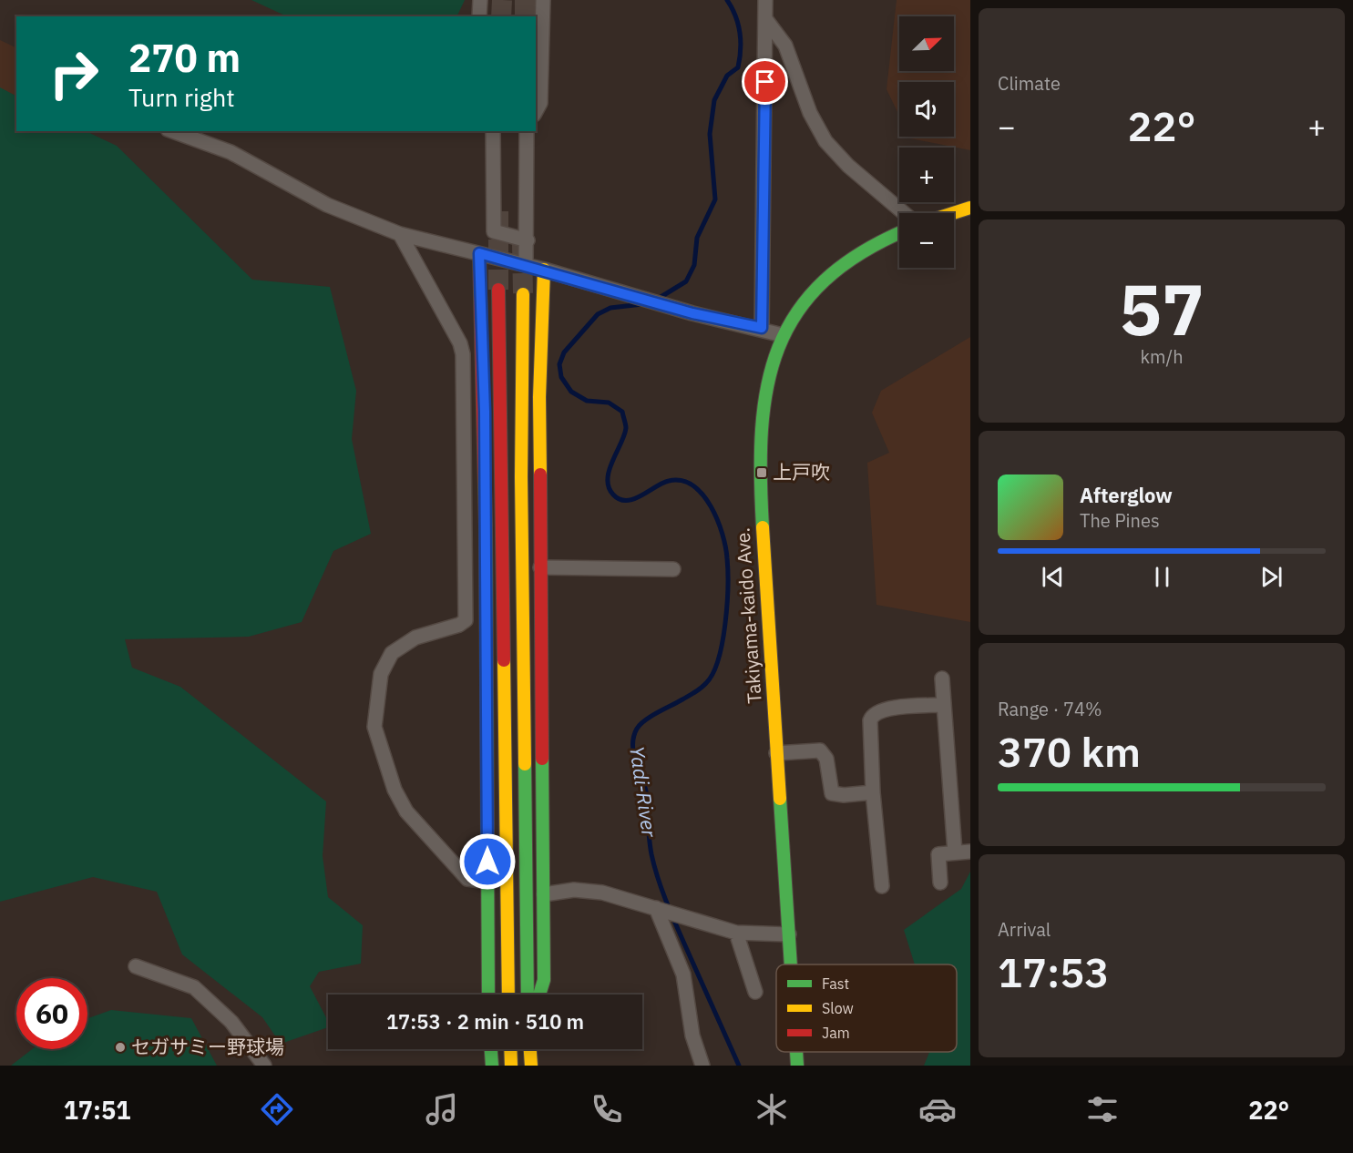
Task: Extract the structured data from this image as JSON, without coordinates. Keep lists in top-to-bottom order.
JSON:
{
  "streets": {
    "main road": ["Takiyama-kaido Ave."]
  },
  "water": ["Yadi-River"],
  "places": {
    "transit": ["上戸吹"],
    "other": ["セガサミー野球場"]
  },
  "legend": ["Fast", "Slow", "Jam"],
  "north": "top right",
  "page": {
    "tile": [
      "Climate",
      ["57", "km/h"],
      ["Range · 74%", "370 km"],
      ["Arrival", "17:53"]
    ],
    "map_buttons": ["+", "−"],
    "turn": ["270 m", "Turn right"],
    "heat": ["−", "22°", "+"],
    "song": ["Afterglow", "The Pines"],
    "limit": "60",
    "trip": "17:53 · 2 min · 510 m",
    "tabs": ["17:51", "22°"]
  }
}
